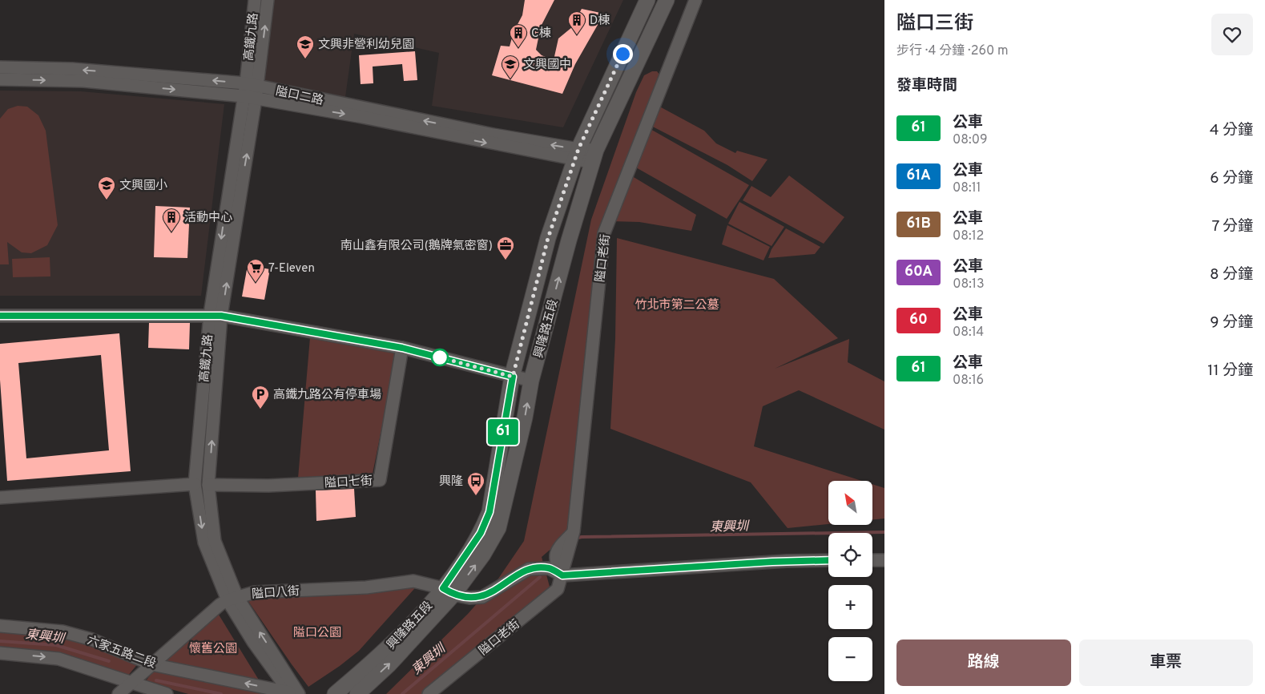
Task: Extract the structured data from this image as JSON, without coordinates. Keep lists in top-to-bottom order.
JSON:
{
  "streets": {
    "street": [
      "高鐵九路",
      "隘口二路",
      "隘口老街",
      "興隆路五段",
      "隘口七街",
      "隘口八街",
      "六家五路二段"
    ]
  },
  "crossings": [
    ["高鐵九路", "隘口二路"],
    ["高鐵九路", "隘口七街"],
    ["高鐵九路", "隘口八街"],
    ["高鐵九路", "六家五路二段"],
    ["隘口二路", "興隆路五段"],
    ["興隆路五段", "隘口八街"],
    ["隘口八街", "六家五路二段"]
  ],
  "one_way": ["六家五路二段"],
  "water": ["東興圳"],
  "parks": ["竹北市第二公墓", "隘口公園", "懷舊公園"],
  "places": {
    "building": ["D棟", "C棟", "活動中心"],
    "school or university": ["文興非營利幼兒園", "文興國中", "文興國小"],
    "office": ["南山鑫有限公司(鵝牌氣密窗)"],
    "supermarket": ["7-Eleven"],
    "parking": ["高鐵九路公有停車場"],
    "bus stop": ["興隆"]
  },
  "lines": ["bus line 61"],
  "north": "top left",
  "page": {
    "on_map": "61",
    "heading": [
      ["隘口三街", "步行 · 4 分鐘 · 260 m"],
      "發車時間"
    ],
    "list": [
      {
        "mark": "61",
        "name": "公車",
        "note": "08:09",
        "value": "4 分鐘"
      },
      {
        "mark": "61A",
        "name": "公車",
        "note": "08:11",
        "value": "6 分鐘"
      },
      {
        "mark": "61B",
        "name": "公車",
        "note": "08:12",
        "value": "7 分鐘"
      },
      {
        "mark": "60A",
        "name": "公車",
        "note": "08:13",
        "value": "8 分鐘"
      },
      {
        "mark": "60",
        "name": "公車",
        "note": "08:14",
        "value": "9 分鐘"
      },
      {
        "mark": "61",
        "name": "公車",
        "note": "08:16",
        "value": "11 分鐘"
      }
    ],
    "map_buttons": ["+", "−"],
    "buttons": ["路線", "車票"]
  }
}
